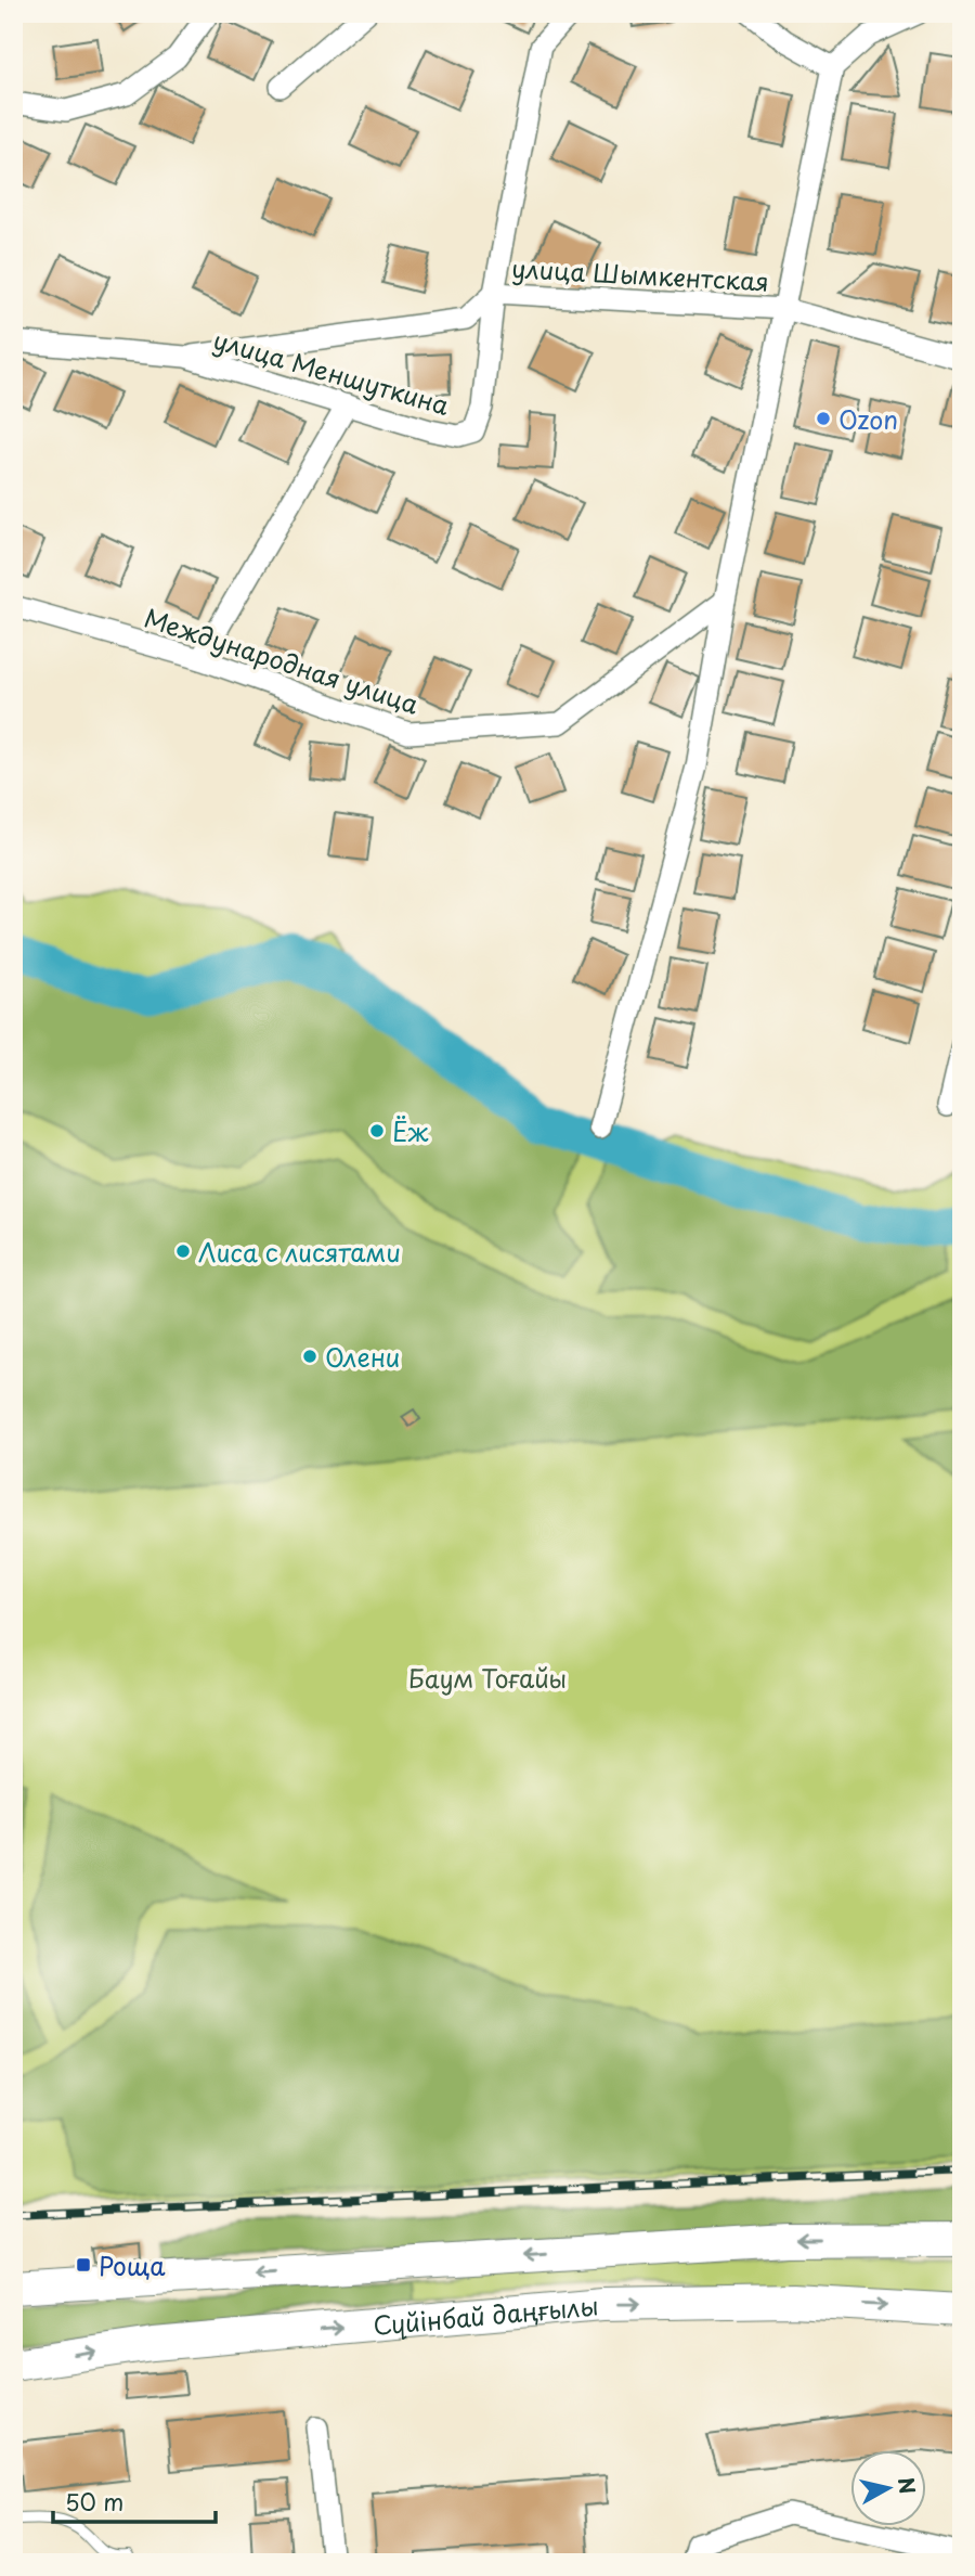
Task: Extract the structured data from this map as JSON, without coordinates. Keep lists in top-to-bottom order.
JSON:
{
  "streets": {
    "main road": ["Сүйінбай даңғылы"],
    "street": ["улица Шымкентская", "улица Меншуткина", "Международная улица"]
  },
  "crossings": [
    ["улица Шымкентская", "улица Меншуткина"]
  ],
  "parks": ["Баум Тоғайы"],
  "places": {
    "other": [
      "Ozon",
      "Ёж",
      "Лиса с лисятами",
      "Олени"
    ],
    "transit": ["Роща"]
  },
  "scale_bar": "50 m",
  "north": "right"
}
